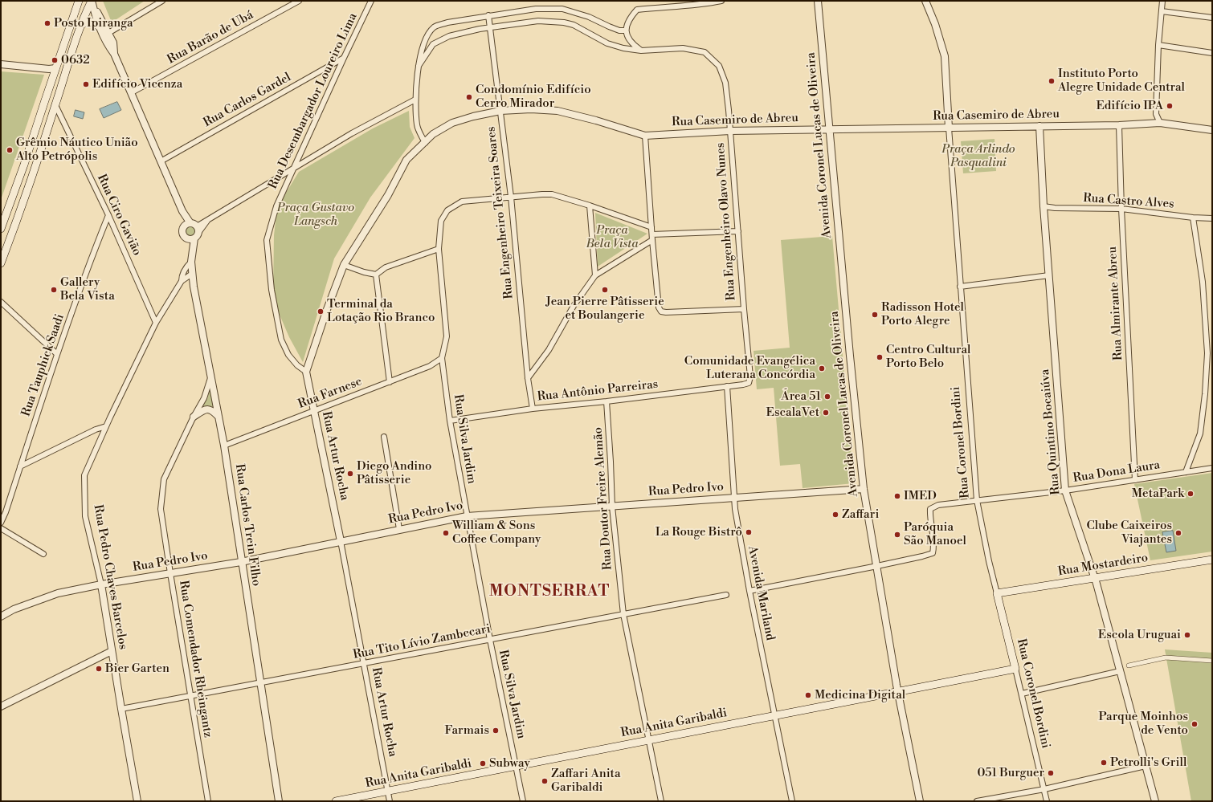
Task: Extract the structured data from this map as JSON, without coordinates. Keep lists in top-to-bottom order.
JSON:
{
  "streets": {
    "main road": ["Rua Coronel Bordini", "Rua Mostardeiro", "Rua Anita Garibaldi"],
    "street": [
      "Rua Barão de Ubá",
      "Rua Carlos Gardel",
      "Rua Desembargador Loureiro Lima",
      "Rua Casemiro de Abreu",
      "Avenida Coronel Lucas de Oliveira",
      "Rua Castro Alves",
      "Rua Engenheiro Teixeira Soares",
      "Rua Ciro Gavião",
      "Rua Engenheiro Olavo Nunes",
      "Rua Almirante Abreu",
      "Rua Tauphick Saadi",
      "Rua Antônio Parreiras",
      "Rua Farnese",
      "Rua Quintino Bocaiúva",
      "Rua Silva Jardim",
      "Rua Artur Rocha",
      "Rua Dona Laura",
      "Rua Pedro Ivo",
      "Rua Doutor Freire Alemão",
      "Rua Carlos Trein Filho",
      "Rua Pedro Chaves Barcelos",
      "Avenida Mariland",
      "Rua Tito Lívio Zambecari",
      "Rua Comendador Rheingantz"
    ]
  },
  "crossings": [
    ["Rua Carlos Gardel", "Rua Desembargador Loureiro Lima"],
    ["Rua Desembargador Loureiro Lima", "Rua Artur Rocha"],
    ["Rua Casemiro de Abreu", "Avenida Coronel Lucas de Oliveira"],
    ["Rua Casemiro de Abreu", "Rua Engenheiro Teixeira Soares"],
    ["Rua Casemiro de Abreu", "Rua Engenheiro Olavo Nunes"],
    ["Rua Casemiro de Abreu", "Rua Almirante Abreu"],
    ["Rua Casemiro de Abreu", "Rua Quintino Bocaiúva"],
    ["Rua Casemiro de Abreu", "Rua Coronel Bordini"],
    ["Rua Casemiro de Abreu", "Rua Artur Rocha"],
    ["Avenida Coronel Lucas de Oliveira", "Rua Dona Laura"],
    ["Avenida Coronel Lucas de Oliveira", "Rua Pedro Ivo"],
    ["Avenida Coronel Lucas de Oliveira", "Rua Anita Garibaldi"],
    ["Rua Castro Alves", "Rua Almirante Abreu"],
    ["Rua Castro Alves", "Rua Quintino Bocaiúva"],
    ["Rua Engenheiro Teixeira Soares", "Rua Engenheiro Olavo Nunes"],
    ["Rua Engenheiro Teixeira Soares", "Rua Antônio Parreiras"],
    ["Rua Engenheiro Teixeira Soares", "Rua Silva Jardim"],
    ["Rua Ciro Gavião", "Rua Tauphick Saadi"],
    ["Rua Ciro Gavião", "Rua Pedro Chaves Barcelos"],
    ["Rua Engenheiro Olavo Nunes", "Rua Antônio Parreiras"],
    ["Rua Almirante Abreu", "Rua Dona Laura"],
    ["Rua Antônio Parreiras", "Rua Silva Jardim"],
    ["Rua Antônio Parreiras", "Rua Doutor Freire Alemão"],
    ["Rua Antônio Parreiras", "Avenida Mariland"],
    ["Rua Farnese", "Rua Silva Jardim"],
    ["Rua Farnese", "Rua Artur Rocha"],
    ["Rua Farnese", "Rua Carlos Trein Filho"],
    ["Rua Quintino Bocaiúva", "Rua Dona Laura"],
    ["Rua Quintino Bocaiúva", "Rua Mostardeiro"],
    ["Rua Silva Jardim", "Rua Pedro Ivo"],
    ["Rua Silva Jardim", "Rua Tito Lívio Zambecari"],
    ["Rua Silva Jardim", "Rua Anita Garibaldi"],
    ["Rua Coronel Bordini", "Rua Dona Laura"],
    ["Rua Coronel Bordini", "Rua Mostardeiro"],
    ["Rua Coronel Bordini", "Rua Anita Garibaldi"],
    ["Rua Artur Rocha", "Rua Pedro Ivo"],
    ["Rua Artur Rocha", "Rua Tito Lívio Zambecari"],
    ["Rua Artur Rocha", "Rua Anita Garibaldi"],
    ["Rua Pedro Ivo", "Rua Doutor Freire Alemão"],
    ["Rua Pedro Ivo", "Rua Carlos Trein Filho"],
    ["Rua Pedro Ivo", "Rua Pedro Chaves Barcelos"],
    ["Rua Pedro Ivo", "Avenida Mariland"],
    ["Rua Pedro Ivo", "Rua Comendador Rheingantz"],
    ["Rua Doutor Freire Alemão", "Rua Tito Lívio Zambecari"],
    ["Rua Doutor Freire Alemão", "Rua Anita Garibaldi"],
    ["Rua Carlos Trein Filho", "Rua Pedro Chaves Barcelos"],
    ["Rua Carlos Trein Filho", "Rua Tito Lívio Zambecari"],
    ["Rua Carlos Trein Filho", "Rua Comendador Rheingantz"],
    ["Rua Pedro Chaves Barcelos", "Rua Tito Lívio Zambecari"],
    ["Avenida Mariland", "Rua Anita Garibaldi"],
    ["Rua Tito Lívio Zambecari", "Rua Comendador Rheingantz"]
  ],
  "districts": ["MONTSERRAT"],
  "parks": ["Praça Arlindo Pasqualini", "Praça Gustavo Langsch", "Praça Bela Vista"],
  "places": [
    "Posto Ipiranga",
    "0632",
    "Instituto Porto Alegre Unidade Central",
    "Edifício Vicenza",
    "Condomínio Edifício Cerro Mirador",
    "Edifício IPA",
    "Grêmio Náutico União Alto Petrópolis",
    "Gallery Bela Vista",
    "Jean Pierre Pâtisserie et Boulangerie",
    "Terminal da Lotação Rio Branco",
    "Radisson Hotel Porto Alegre",
    "Centro Cultural Porto Belo",
    "Comunidade Evangélica Luterana Concórdia",
    "Área 51",
    "EscalaVet",
    "Diego Andino Pâtisserie",
    "MetaPark",
    "IMED",
    "Zaffari",
    "La Rouge Bistrô",
    "William & Sons Coffee Company",
    "Clube Caixeiros Viajantes",
    "Paróquia São Manoel",
    "Escola Uruguai",
    "Bier Garten",
    "Medicina Digital",
    "Parque Moinhos de Vento",
    "Farmais",
    "Petrolli's Grill",
    "Subway",
    "051 Burguer",
    "Zaffari Anita Garibaldi"
  ]
}
